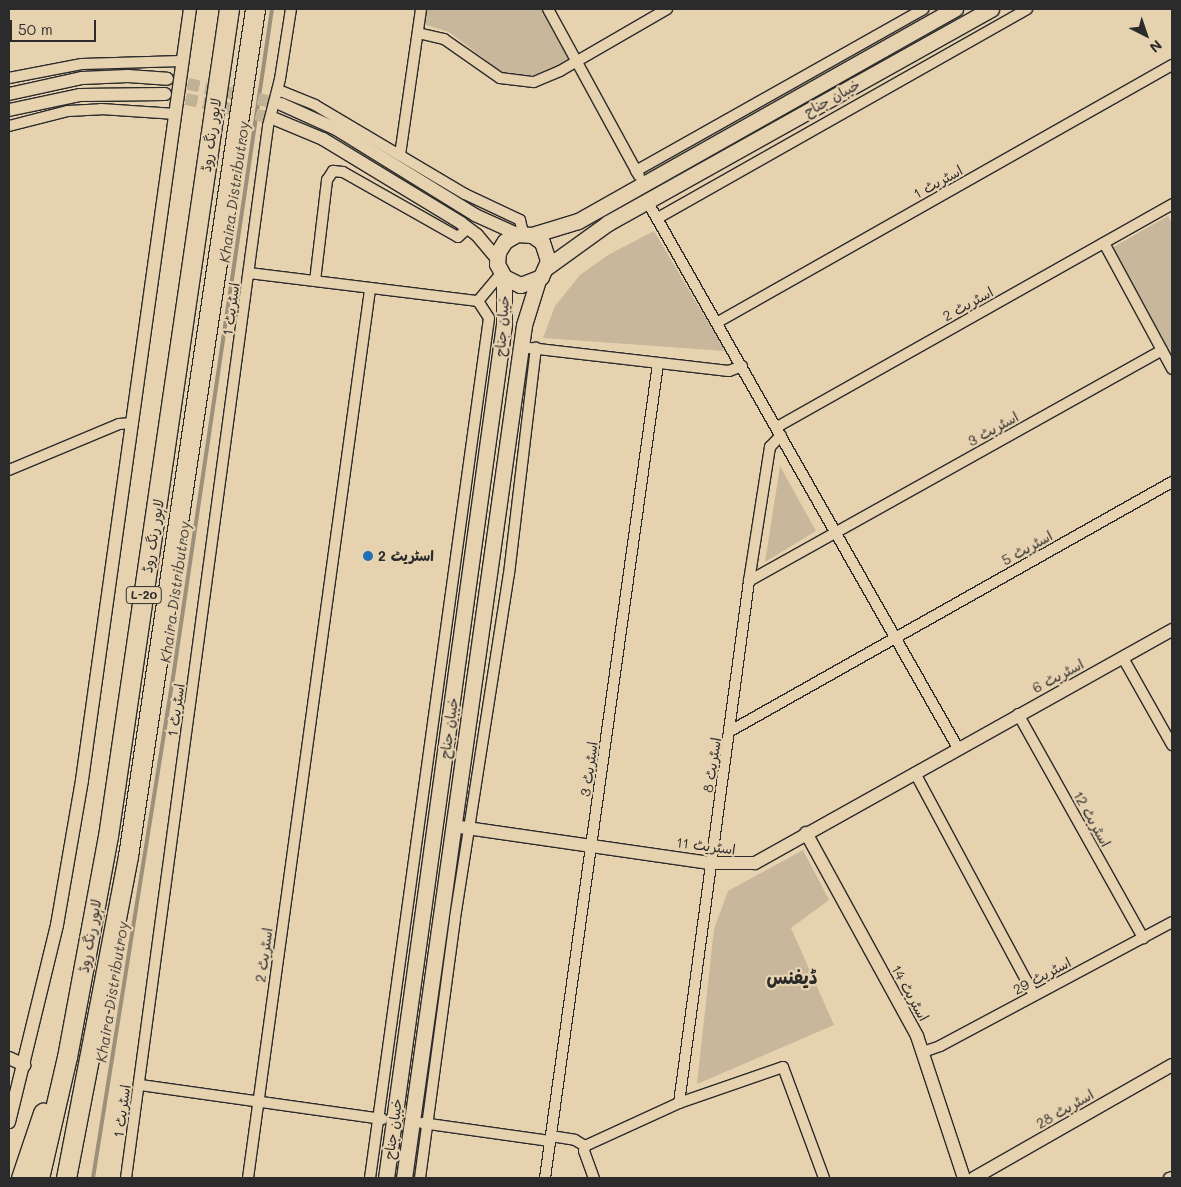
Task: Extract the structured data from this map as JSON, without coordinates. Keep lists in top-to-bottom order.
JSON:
{
  "streets": {
    "highway": ["لاہور رنگ روڈ", "L-20"],
    "main road": ["خیبان جناح"],
    "street": [
      "اسٹریٹ 1",
      "اسٹریٹ 2",
      "اسٹریٹ 3",
      "اسٹریٹ 5",
      "اسٹریٹ 6",
      "اسٹریٹ 8",
      "اسٹریٹ 12",
      "اسٹریٹ 11",
      "اسٹریٹ 29",
      "اسٹریٹ 14",
      "اسٹریٹ 28"
    ]
  },
  "crossings": [
    ["خیبان جناح", "اسٹریٹ 11"],
    ["اسٹریٹ 2", "اسٹریٹ 8"],
    ["اسٹریٹ 3", "اسٹریٹ 8"],
    ["اسٹریٹ 3", "اسٹریٹ 11"],
    ["اسٹریٹ 5", "اسٹریٹ 8"],
    ["اسٹریٹ 6", "اسٹریٹ 12"],
    ["اسٹریٹ 6", "اسٹریٹ 11"],
    ["اسٹریٹ 8", "اسٹریٹ 11"],
    ["اسٹریٹ 12", "اسٹریٹ 29"],
    ["اسٹریٹ 11", "اسٹریٹ 14"],
    ["اسٹریٹ 29", "اسٹریٹ 14"]
  ],
  "districts": ["ڈیفنس"],
  "water": ["Khaira Distributroy"],
  "places": ["اسٹریٹ 2"],
  "scale_bar": "50 m",
  "north": "bottom right"
}
